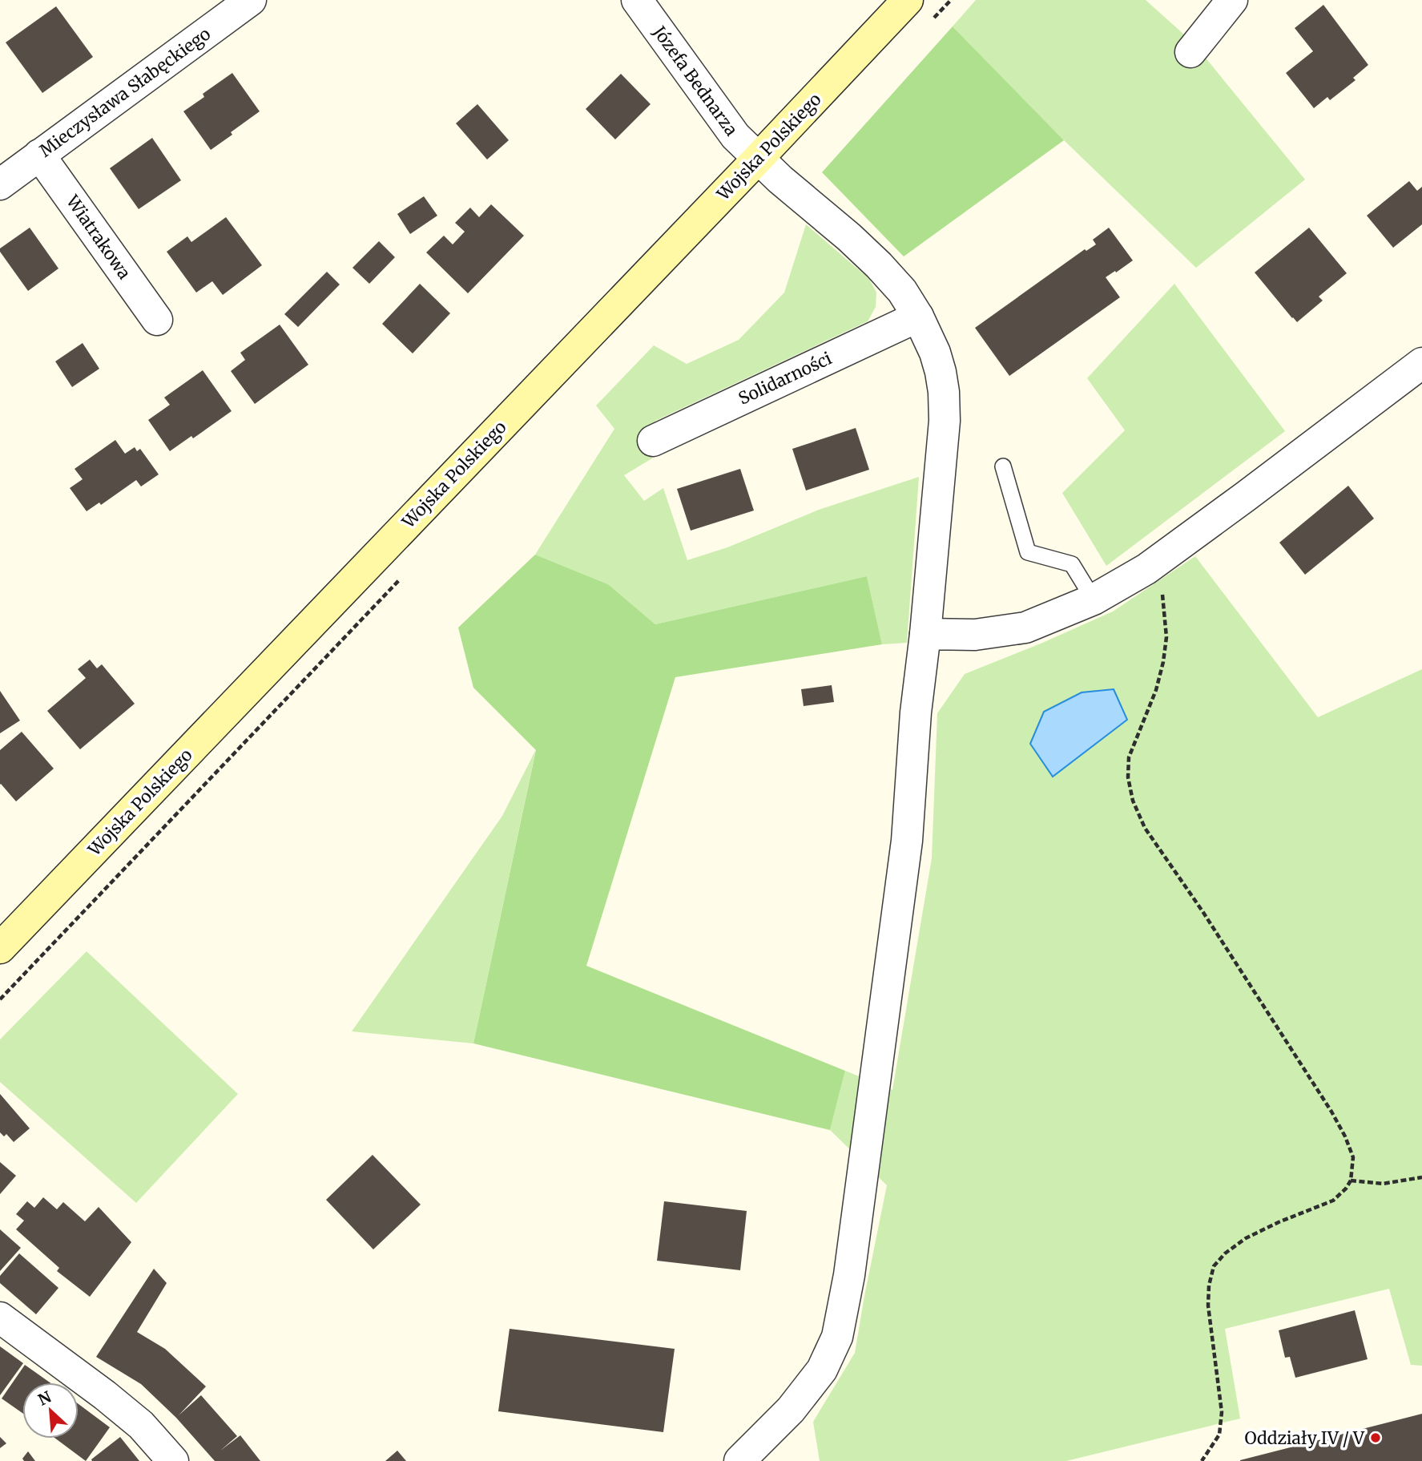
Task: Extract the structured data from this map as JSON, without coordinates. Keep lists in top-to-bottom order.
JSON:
{
  "streets": {
    "street": [
      "Józefa Bednarza",
      "Mieczysława Słabęckiego",
      "Wojska Polskiego",
      "Wiatrakowa",
      "Solidarności"
    ]
  },
  "crossings": [
    ["Józefa Bednarza", "Wojska Polskiego"],
    ["Józefa Bednarza", "Solidarności"],
    ["Mieczysława Słabęckiego", "Wiatrakowa"]
  ],
  "places": ["Oddziały IV / V"],
  "north": "top left"
}
